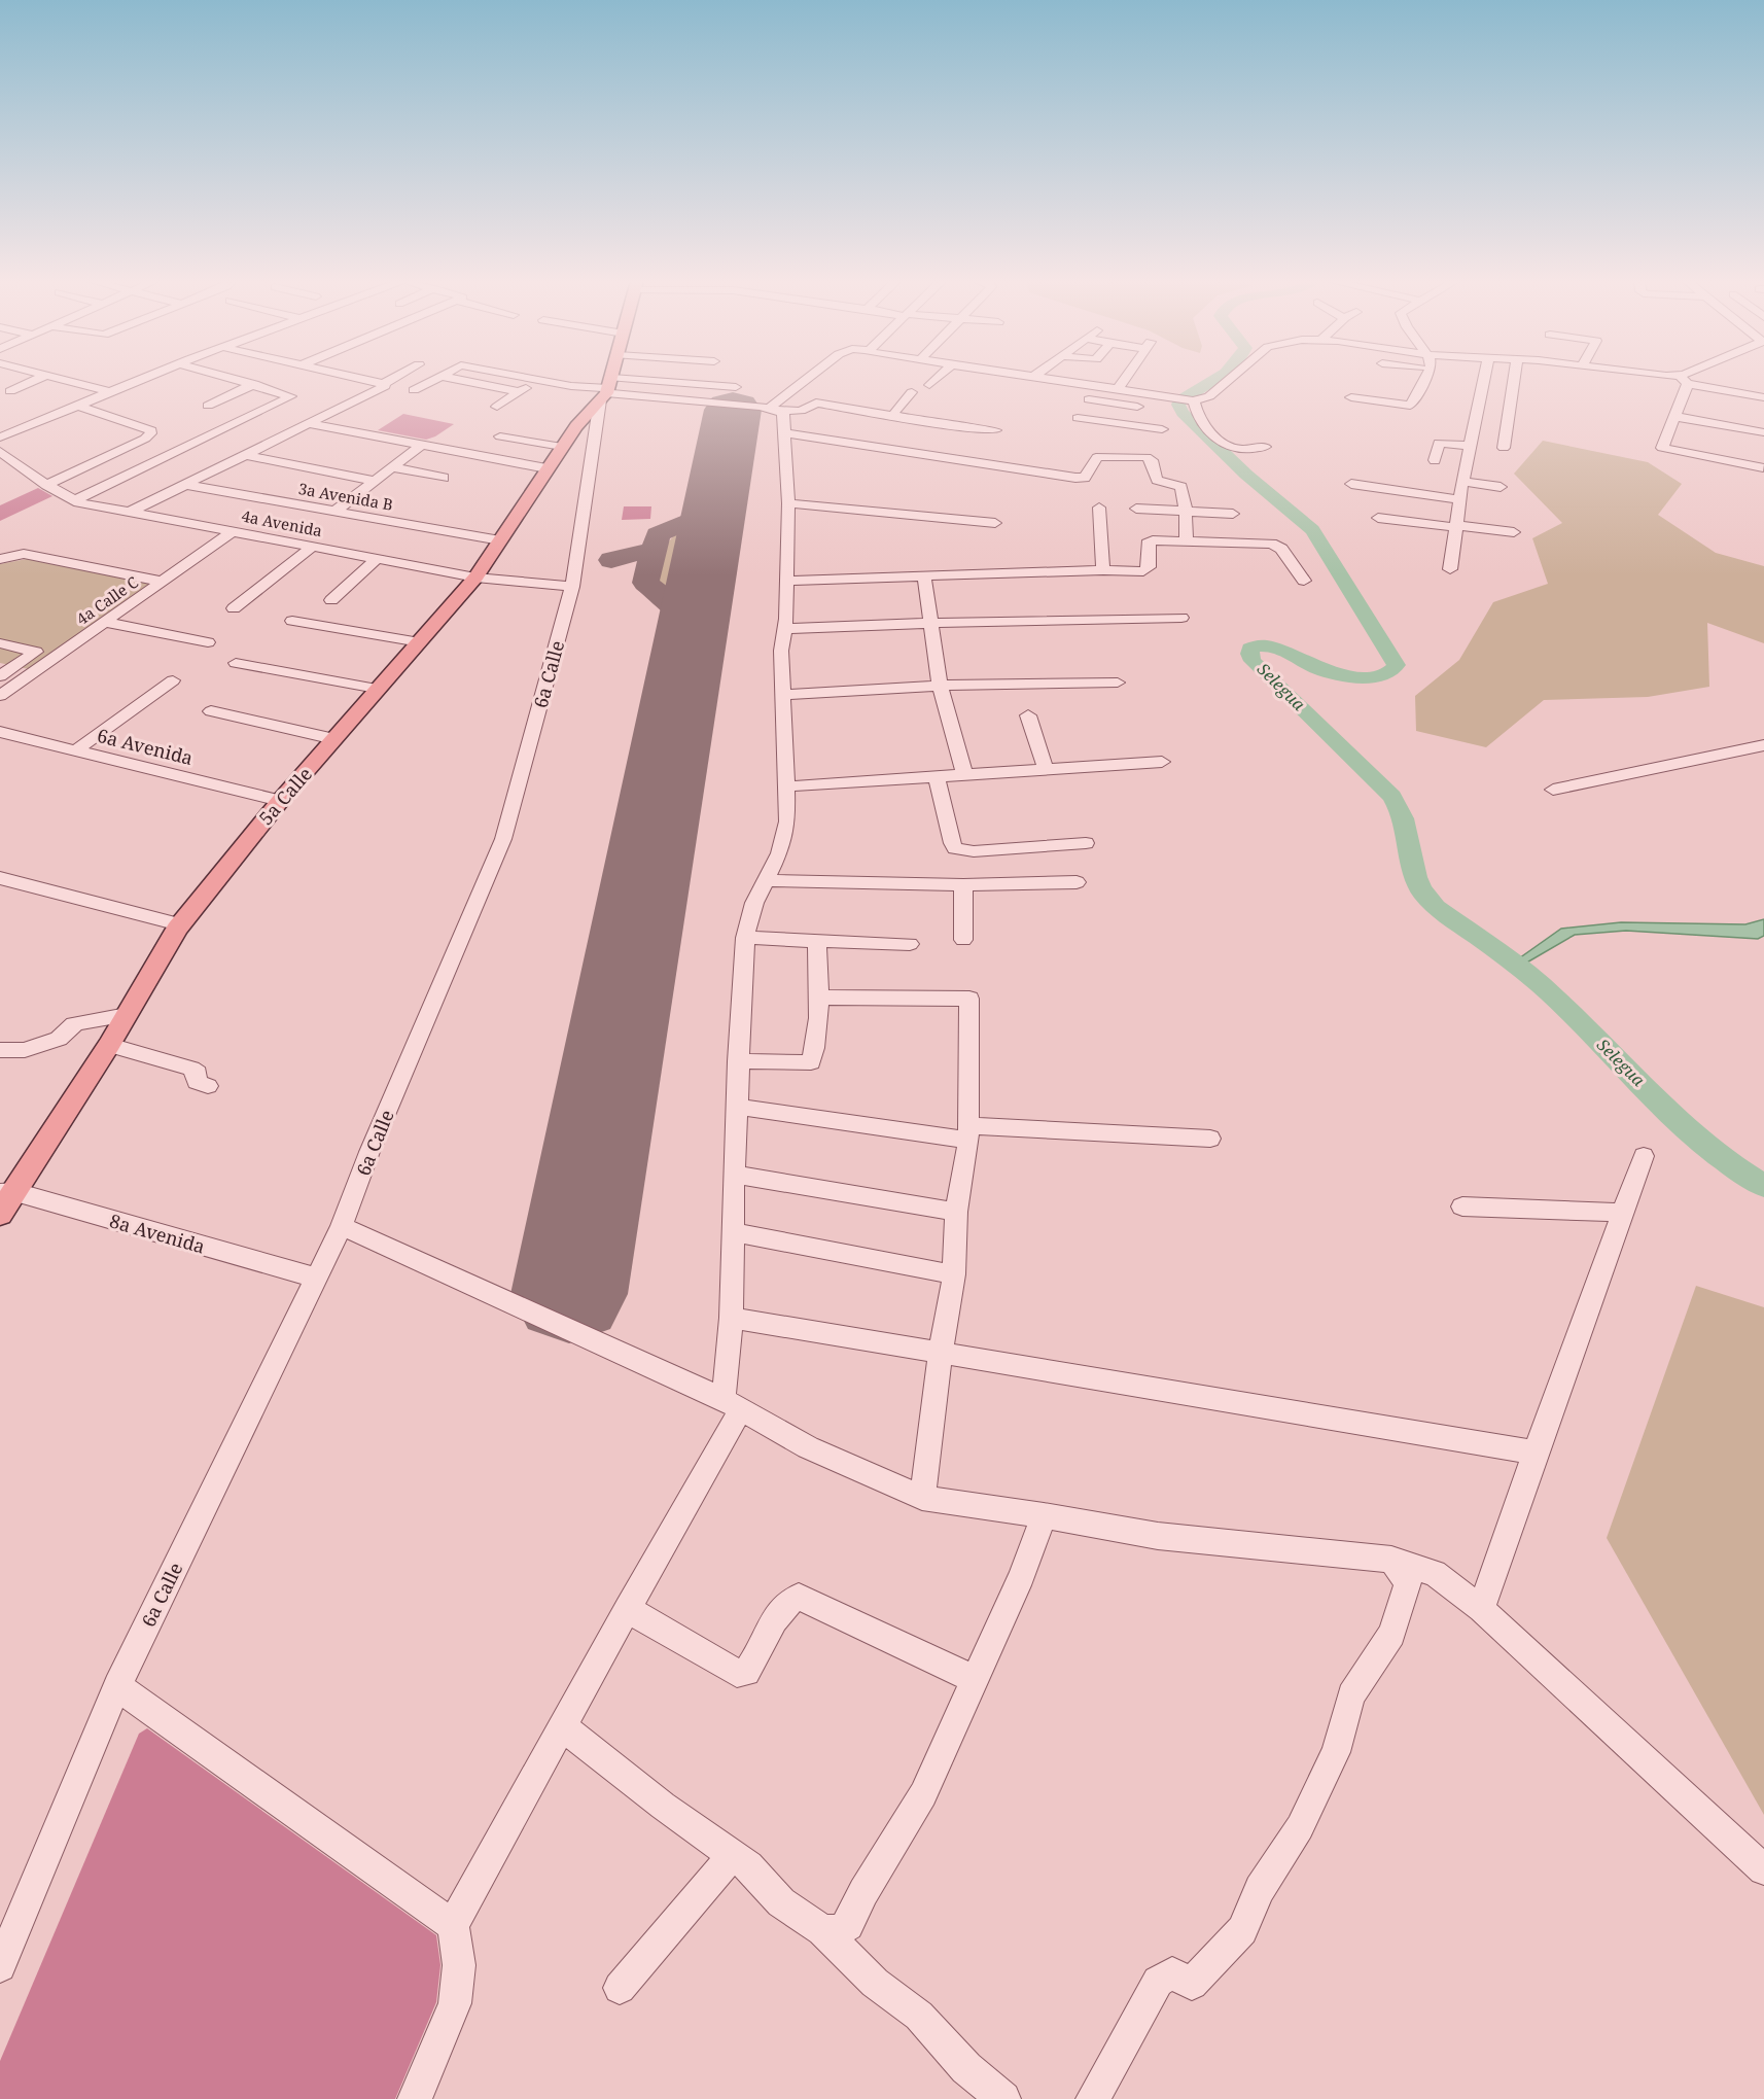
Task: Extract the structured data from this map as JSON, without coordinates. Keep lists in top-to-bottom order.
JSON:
{
  "streets": {
    "main road": ["6a Calle", "5a Calle"],
    "street": [
      "3a Avenida B",
      "4a Avenida",
      "4a Calle C",
      "6a Avenida",
      "8a Avenida"
    ]
  },
  "crossings": [
    ["3a Avenida B", "5a Calle"],
    ["4a Avenida", "4a Calle C"],
    ["4a Avenida", "6a Calle"],
    ["4a Avenida", "5a Calle"],
    ["6a Calle", "5a Calle"],
    ["6a Calle", "8a Avenida"],
    ["6a Avenida", "5a Calle"],
    ["5a Calle", "8a Avenida"]
  ],
  "water": ["Selegua"]
}
